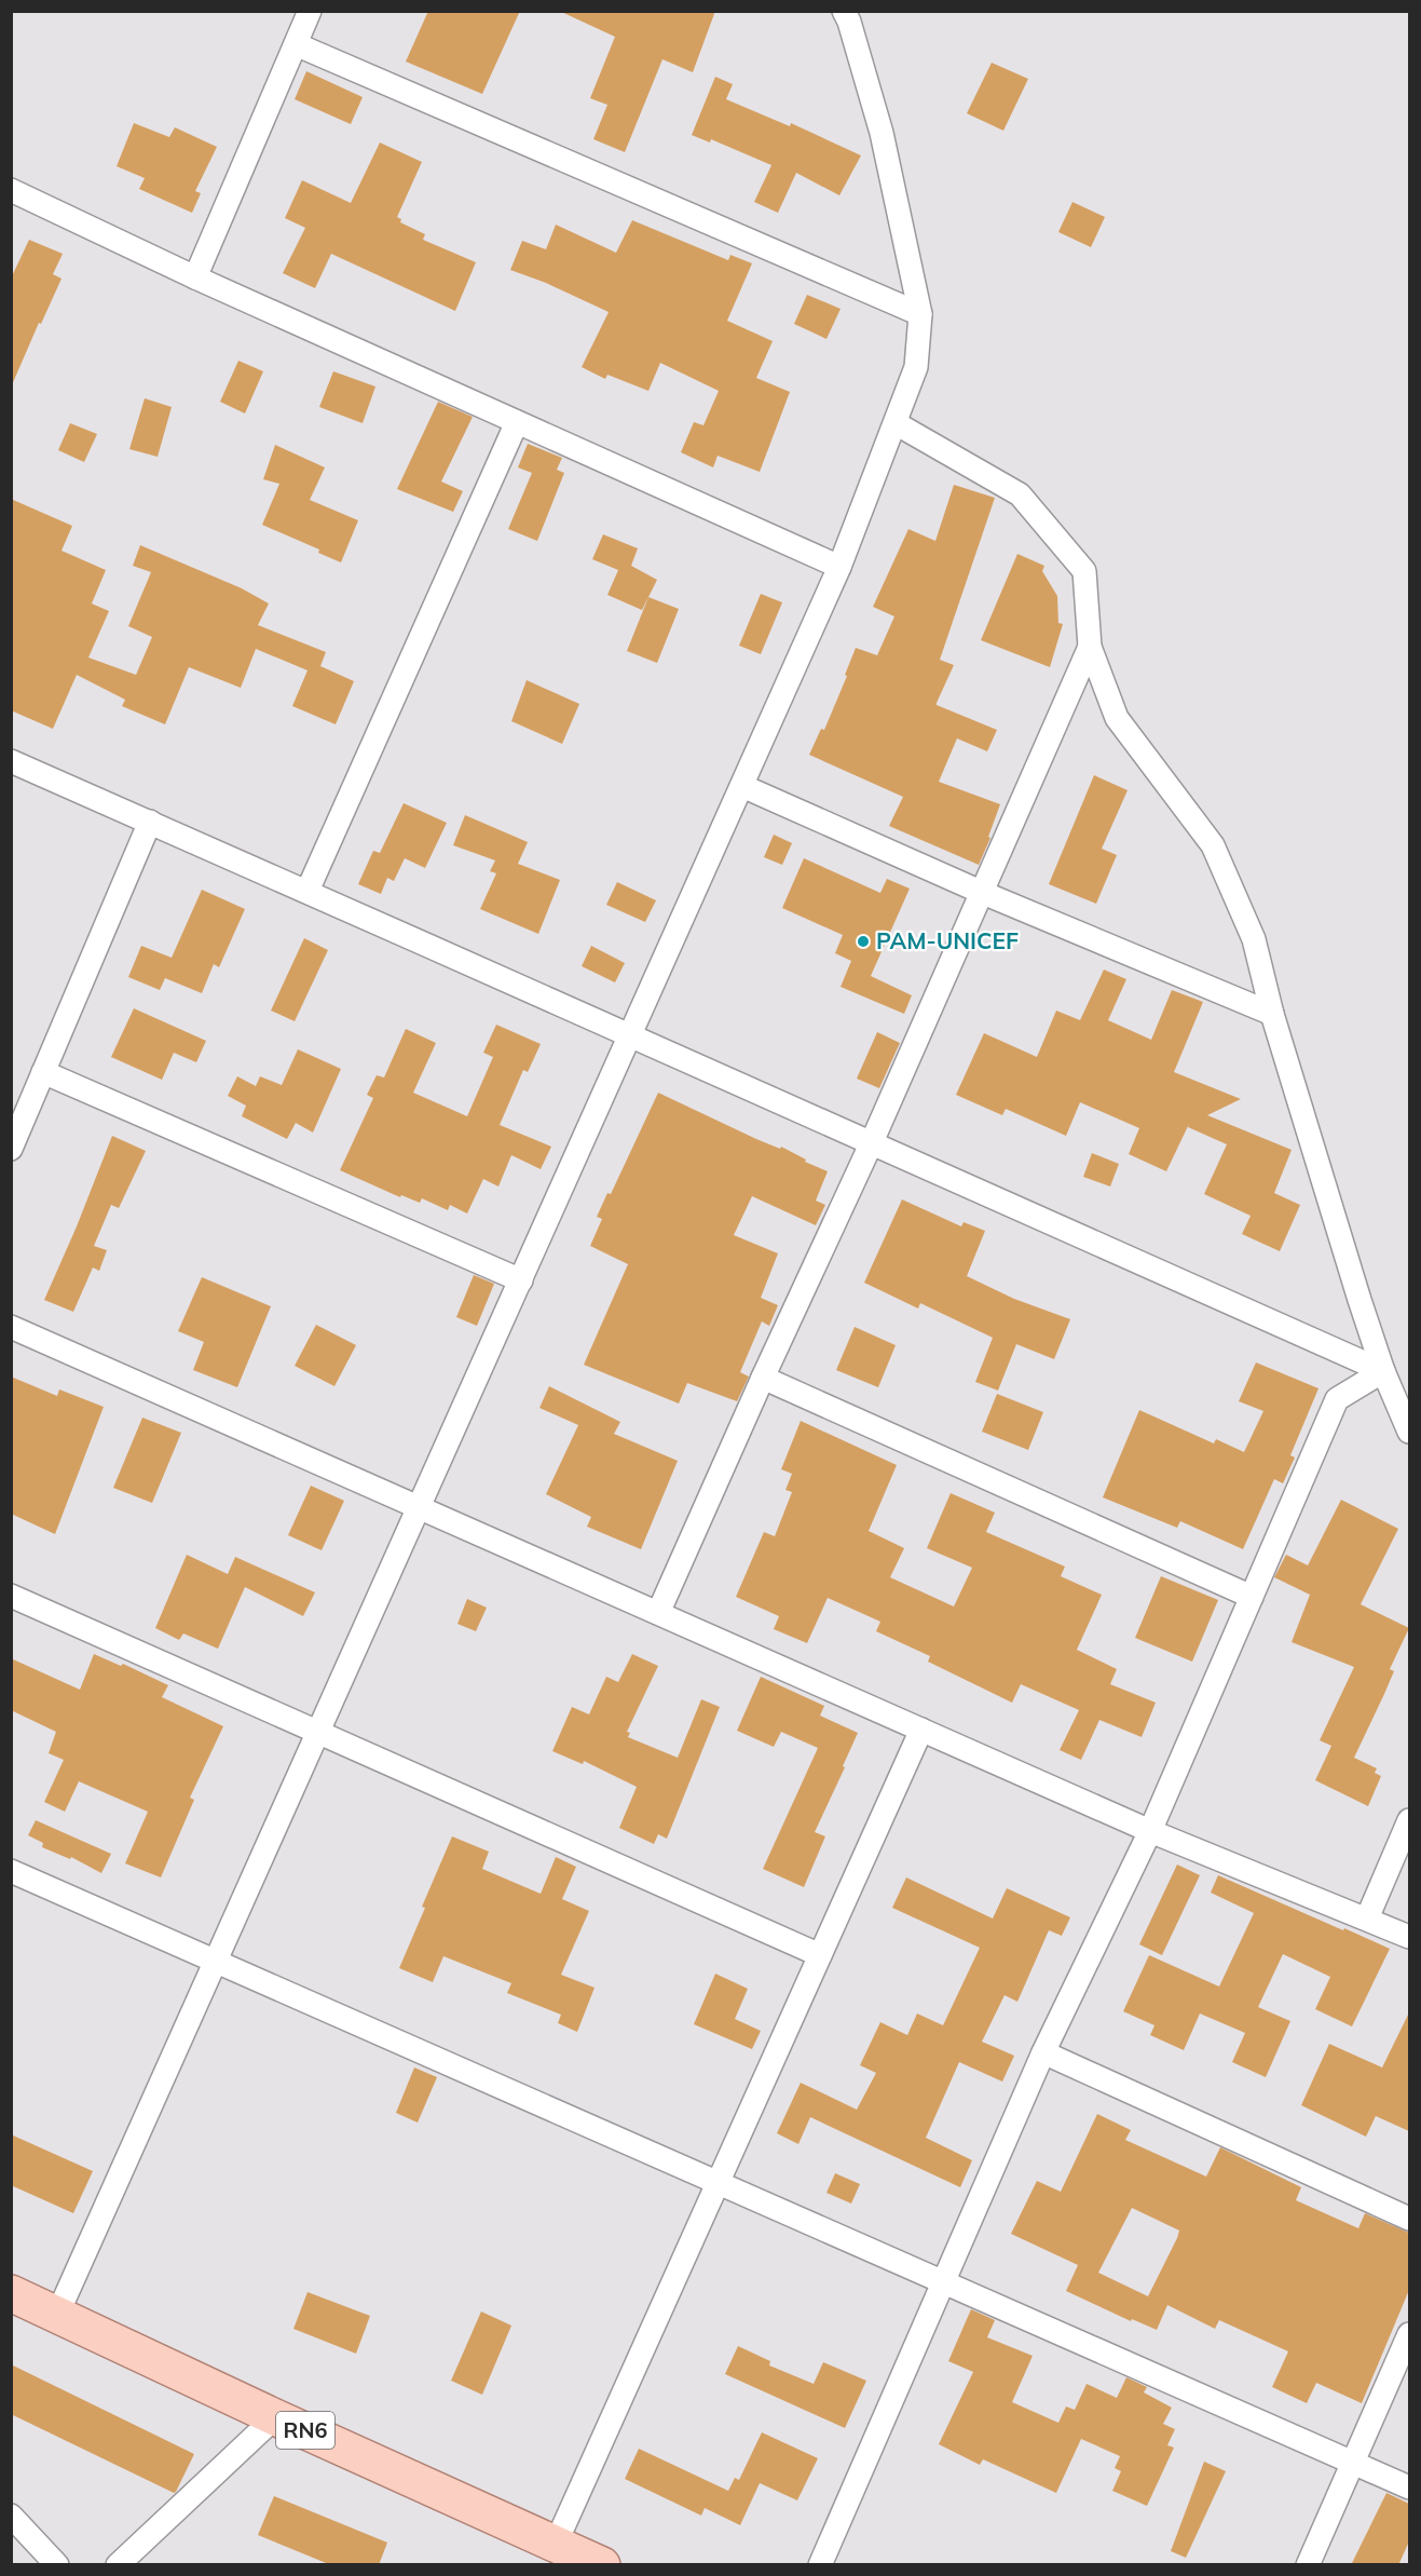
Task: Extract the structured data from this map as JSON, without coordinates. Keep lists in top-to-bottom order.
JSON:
{
  "streets": {
    "main road": ["RN6"]
  },
  "places": ["PAM-UNICEF"]
}
